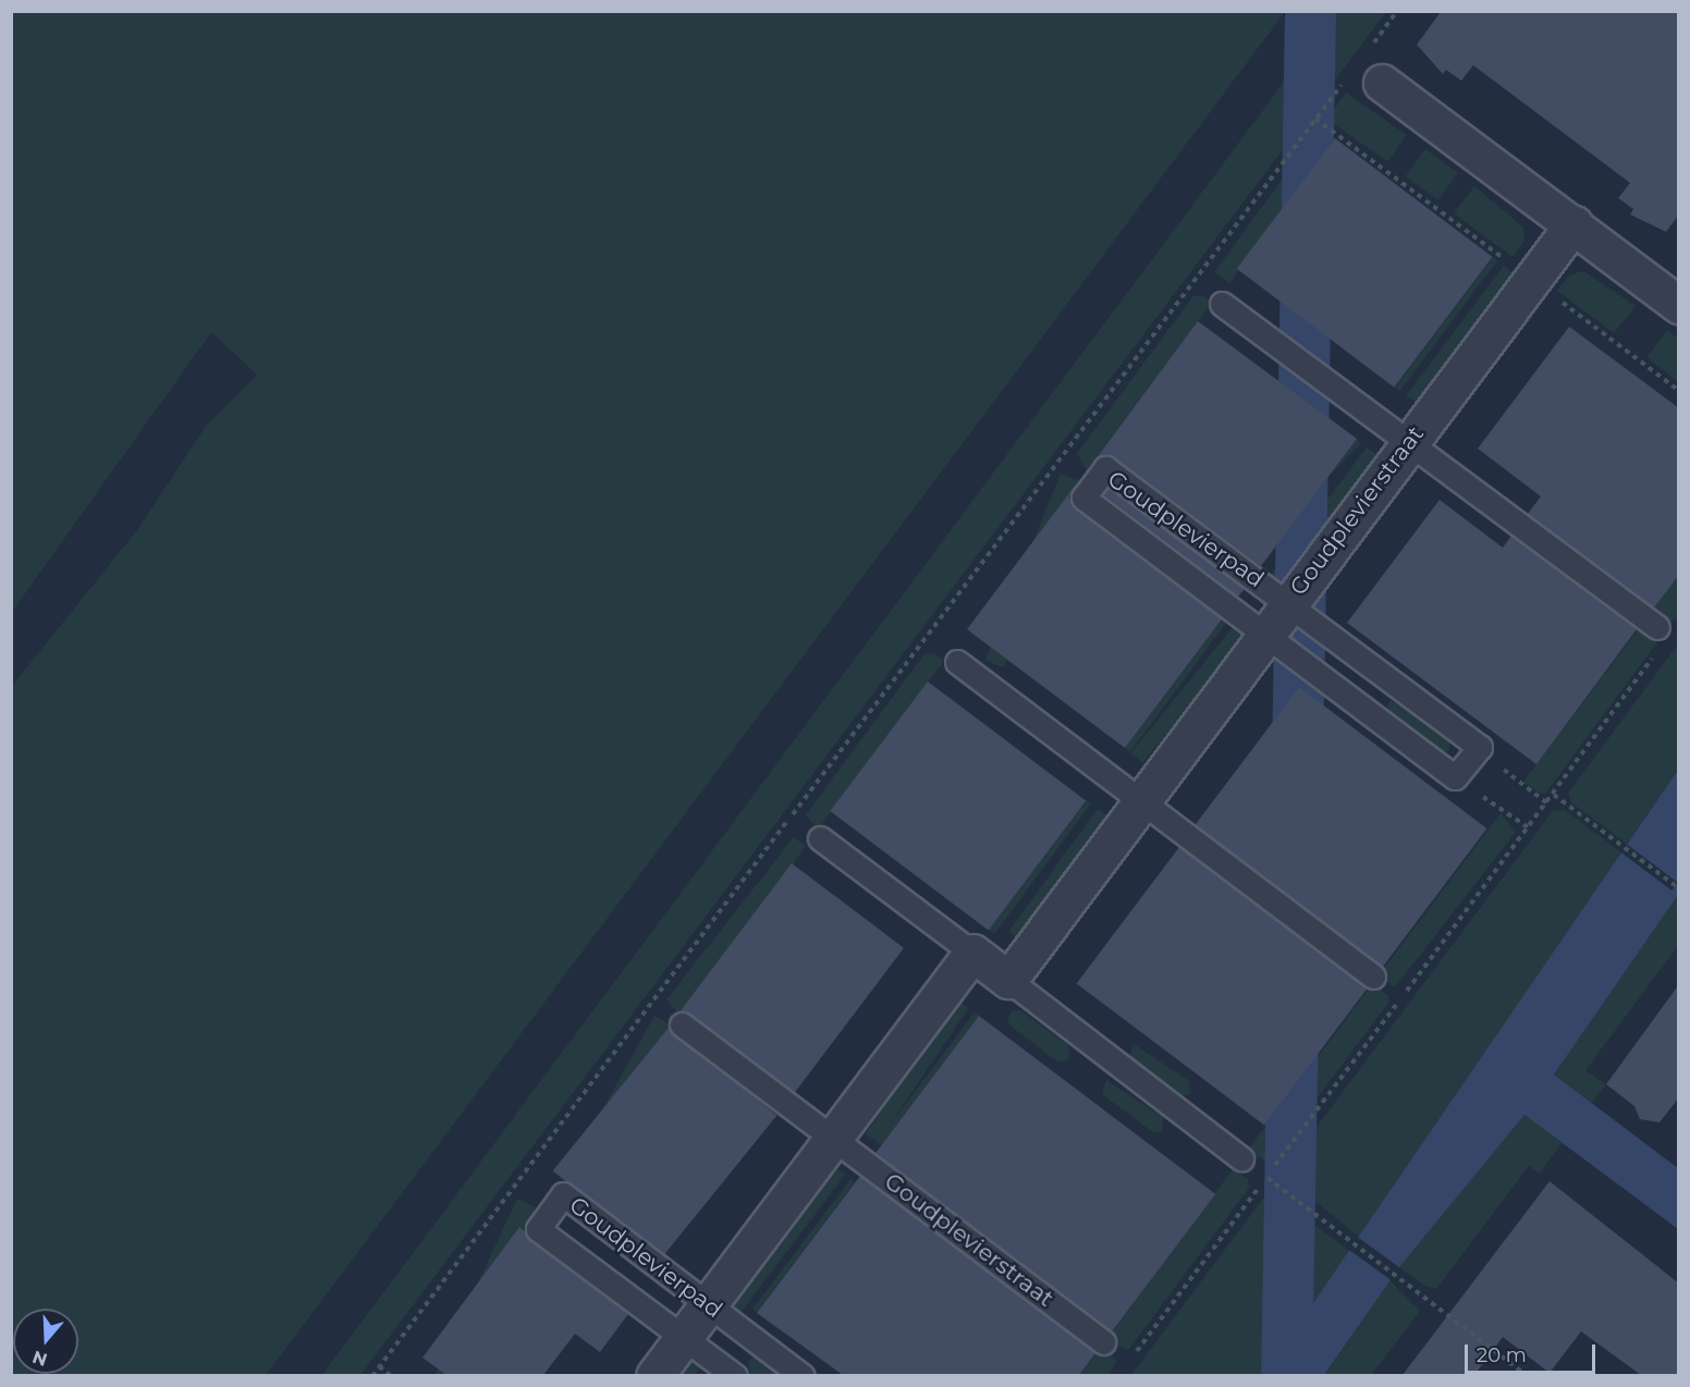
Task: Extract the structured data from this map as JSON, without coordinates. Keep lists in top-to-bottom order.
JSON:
{
  "streets": {
    "street": ["Goudplevierstraat"],
    "lane": ["Goudplevierpad"]
  },
  "crossings": [
    ["Goudplevierstraat", "Goudplevierpad"]
  ],
  "scale_bar": "20 m",
  "north": "bottom"
}
